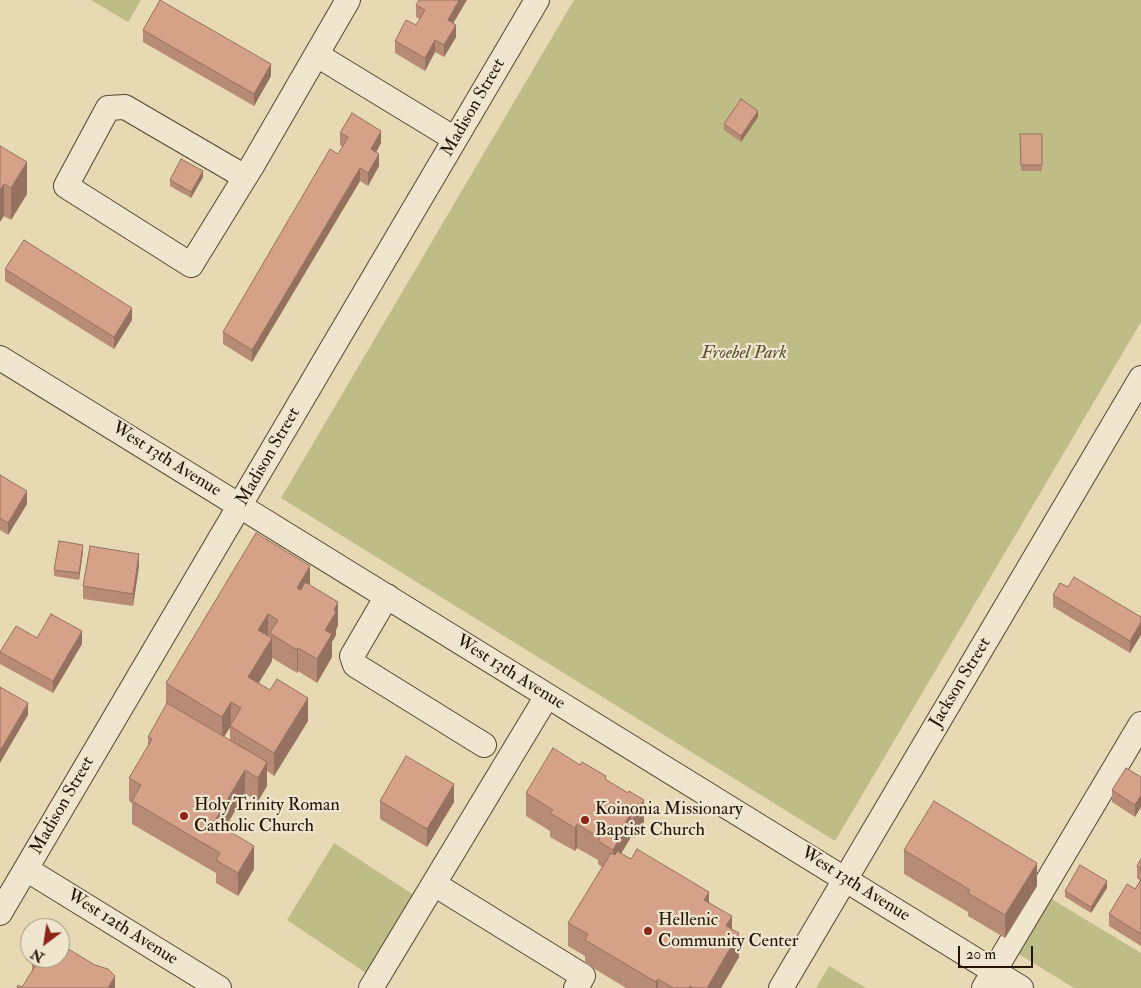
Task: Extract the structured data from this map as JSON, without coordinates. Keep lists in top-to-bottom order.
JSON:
{
  "streets": {
    "street": [
      "Madison Street",
      "West 13th Avenue",
      "Jackson Street",
      "West 12th Avenue"
    ]
  },
  "crossings": [
    ["Madison Street", "West 13th Avenue"],
    ["Madison Street", "West 12th Avenue"],
    ["West 13th Avenue", "Jackson Street"]
  ],
  "parks": ["Froebel Park"],
  "places": ["Holy Trinity Roman Catholic Church", "Koinonia Missionary Baptist Church", "Hellenic Community Center"],
  "scale_bar": "20 m",
  "north": "bottom left"
}
